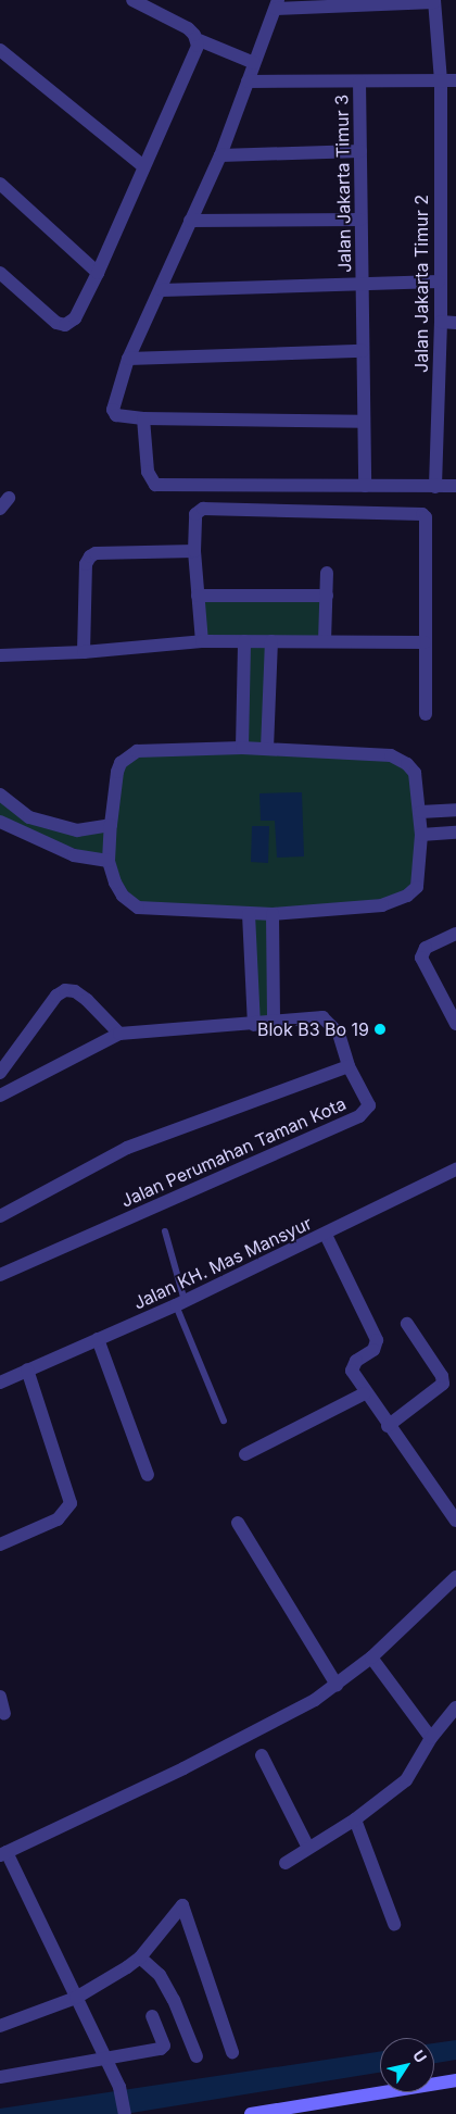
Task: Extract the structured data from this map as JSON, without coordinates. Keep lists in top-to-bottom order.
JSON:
{
  "streets": {
    "street": [
      "Jalan Jakarta Timur 3",
      "Jalan Jakarta Timur 2",
      "Jalan Perumahan Taman Kota",
      "Jalan KH. Mas Mansyur"
    ]
  },
  "places": ["Blok B3 Bo 19"],
  "north": "top right"
}
